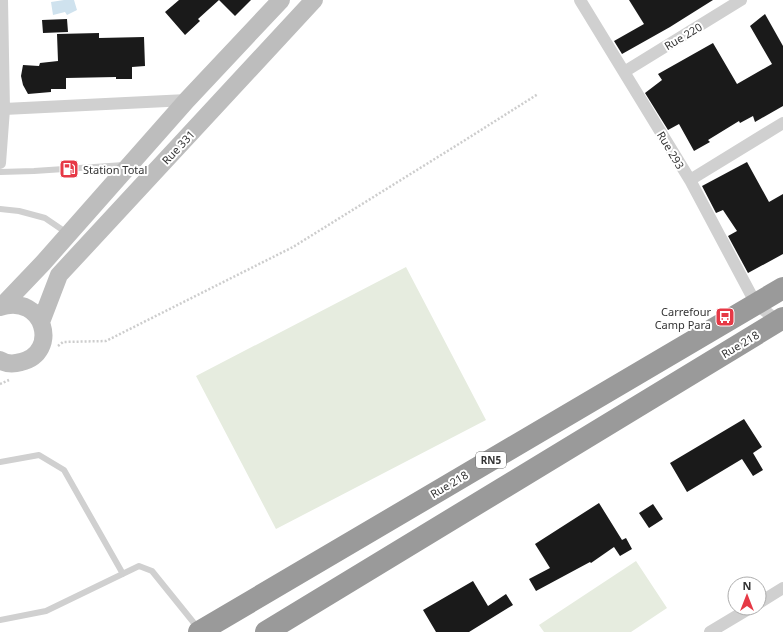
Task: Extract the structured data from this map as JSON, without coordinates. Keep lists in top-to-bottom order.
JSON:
{
  "streets": {
    "highway": ["Rue 218", "RN5"],
    "street": ["Rue 220", "Rue 331", "Rue 293"]
  },
  "crossings": [
    ["Rue 220", "Rue 293"],
    ["Rue 293", "Rue 218"]
  ],
  "places": {
    "fuel station": ["Station Total"],
    "bus stop": ["Carrefour Camp Para"]
  },
  "north": "top"
}
